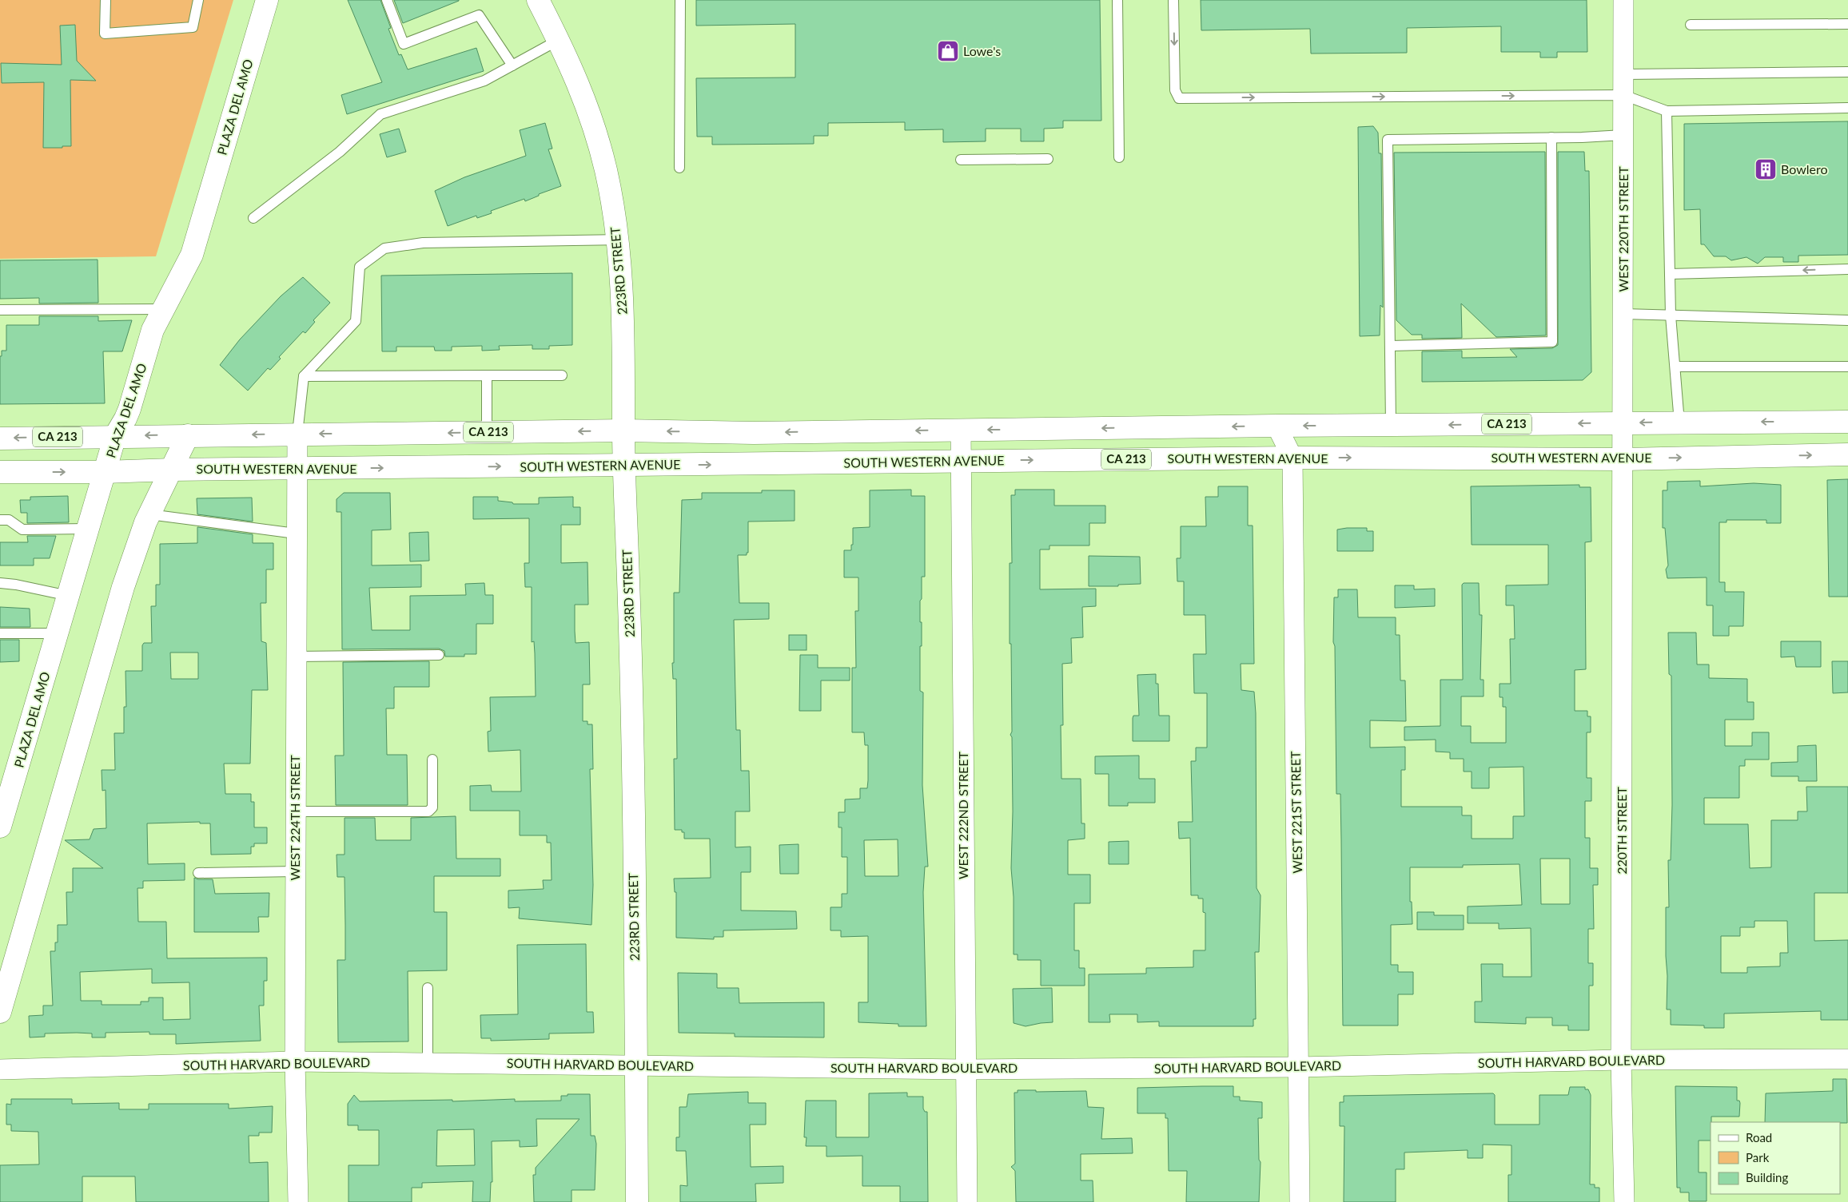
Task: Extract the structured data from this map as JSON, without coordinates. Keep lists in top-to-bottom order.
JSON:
{
  "streets": {
    "main road": [
      "PLAZA DEL AMO",
      "223RD STREET",
      "CA 213",
      "SOUTH WESTERN AVENUE"
    ],
    "street": [
      "WEST 220TH STREET",
      "WEST 221ST STREET",
      "WEST 222ND STREET",
      "WEST 224TH STREET",
      "220TH STREET",
      "SOUTH HARVARD BOULEVARD"
    ]
  },
  "crossings": [
    ["PLAZA DEL AMO", "CA 213"],
    ["PLAZA DEL AMO", "SOUTH WESTERN AVENUE"],
    ["WEST 220TH STREET", "CA 213"],
    ["WEST 220TH STREET", "SOUTH WESTERN AVENUE"],
    ["WEST 220TH STREET", "220TH STREET"],
    ["223RD STREET", "CA 213"],
    ["223RD STREET", "SOUTH WESTERN AVENUE"],
    ["223RD STREET", "SOUTH HARVARD BOULEVARD"],
    ["CA 213", "WEST 221ST STREET"],
    ["CA 213", "WEST 222ND STREET"],
    ["CA 213", "WEST 224TH STREET"],
    ["SOUTH WESTERN AVENUE", "WEST 221ST STREET"],
    ["SOUTH WESTERN AVENUE", "WEST 222ND STREET"],
    ["SOUTH WESTERN AVENUE", "WEST 224TH STREET"],
    ["SOUTH WESTERN AVENUE", "220TH STREET"],
    ["WEST 221ST STREET", "SOUTH HARVARD BOULEVARD"],
    ["WEST 222ND STREET", "SOUTH HARVARD BOULEVARD"],
    ["WEST 224TH STREET", "SOUTH HARVARD BOULEVARD"],
    ["220TH STREET", "SOUTH HARVARD BOULEVARD"]
  ],
  "places": {
    "shop": ["Lowe's"],
    "building": ["Bowlero"]
  },
  "legend": ["Road", "Park", "Building"]
}
